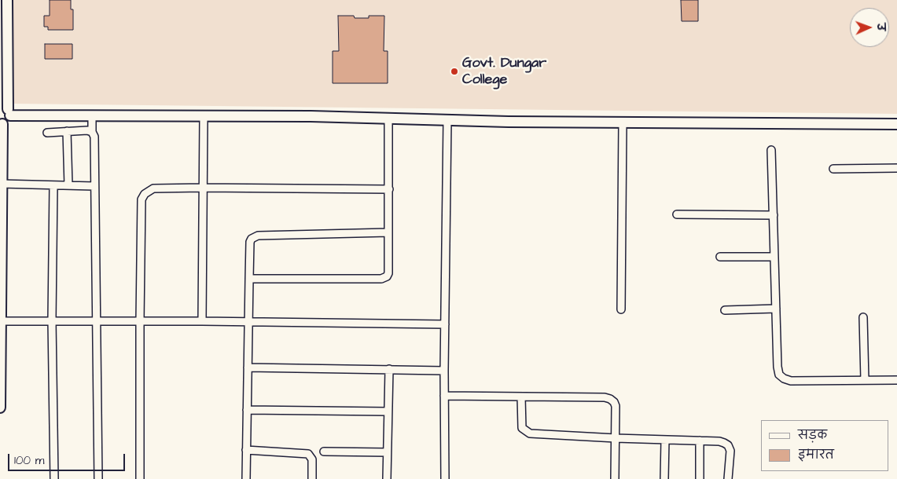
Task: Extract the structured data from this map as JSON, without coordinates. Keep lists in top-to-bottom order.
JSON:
{
  "places": ["Govt. Dungar College"],
  "legend": ["सड़क", "इमारत"],
  "scale_bar": "100 m",
  "north": "right"
}
